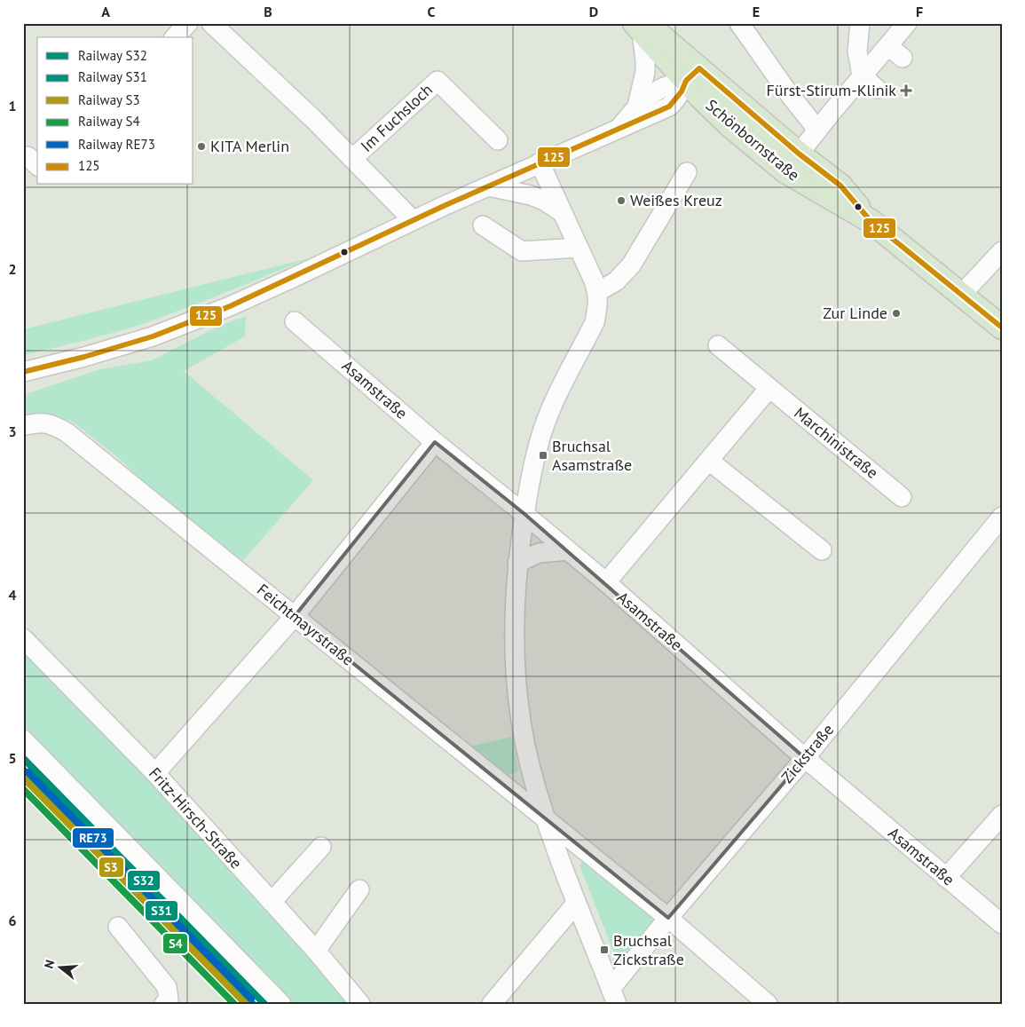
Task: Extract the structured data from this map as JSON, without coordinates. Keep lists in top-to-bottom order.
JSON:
{
  "streets": {
    "main road": ["Schönbornstraße"],
    "street": [
      "Im Fuchsloch",
      "Asamstraße",
      "Marchinistraße",
      "Feichtmayrstraße",
      "Zickstraße",
      "Fritz-Hirsch-Straße"
    ]
  },
  "crossings": [
    ["Asamstraße", "Zickstraße"],
    ["Feichtmayrstraße", "Zickstraße"]
  ],
  "places": {
    "health": ["Fürst-Stirum-Klinik"],
    "other": ["KITA Merlin", "Weißes Kreuz", "Zur Linde"],
    "transit": ["Bruchsal Asamstraße", "Bruchsal Zickstraße"]
  },
  "lines": [
    "transit line 125",
    "rail line S32",
    "rail line S31",
    "rail line RE73",
    "rail line S3",
    "rail line S4"
  ],
  "legend": [
    "Railway S32",
    "Railway S31",
    "Railway S3",
    "Railway S4",
    "Railway RE73",
    "125"
  ],
  "north": "left",
  "grid": {
    "columns": [
      "A",
      "B",
      "C",
      "D",
      "E",
      "F"
    ],
    "rows": [
      "1",
      "2",
      "3",
      "4",
      "5",
      "6"
    ]
  }
}
